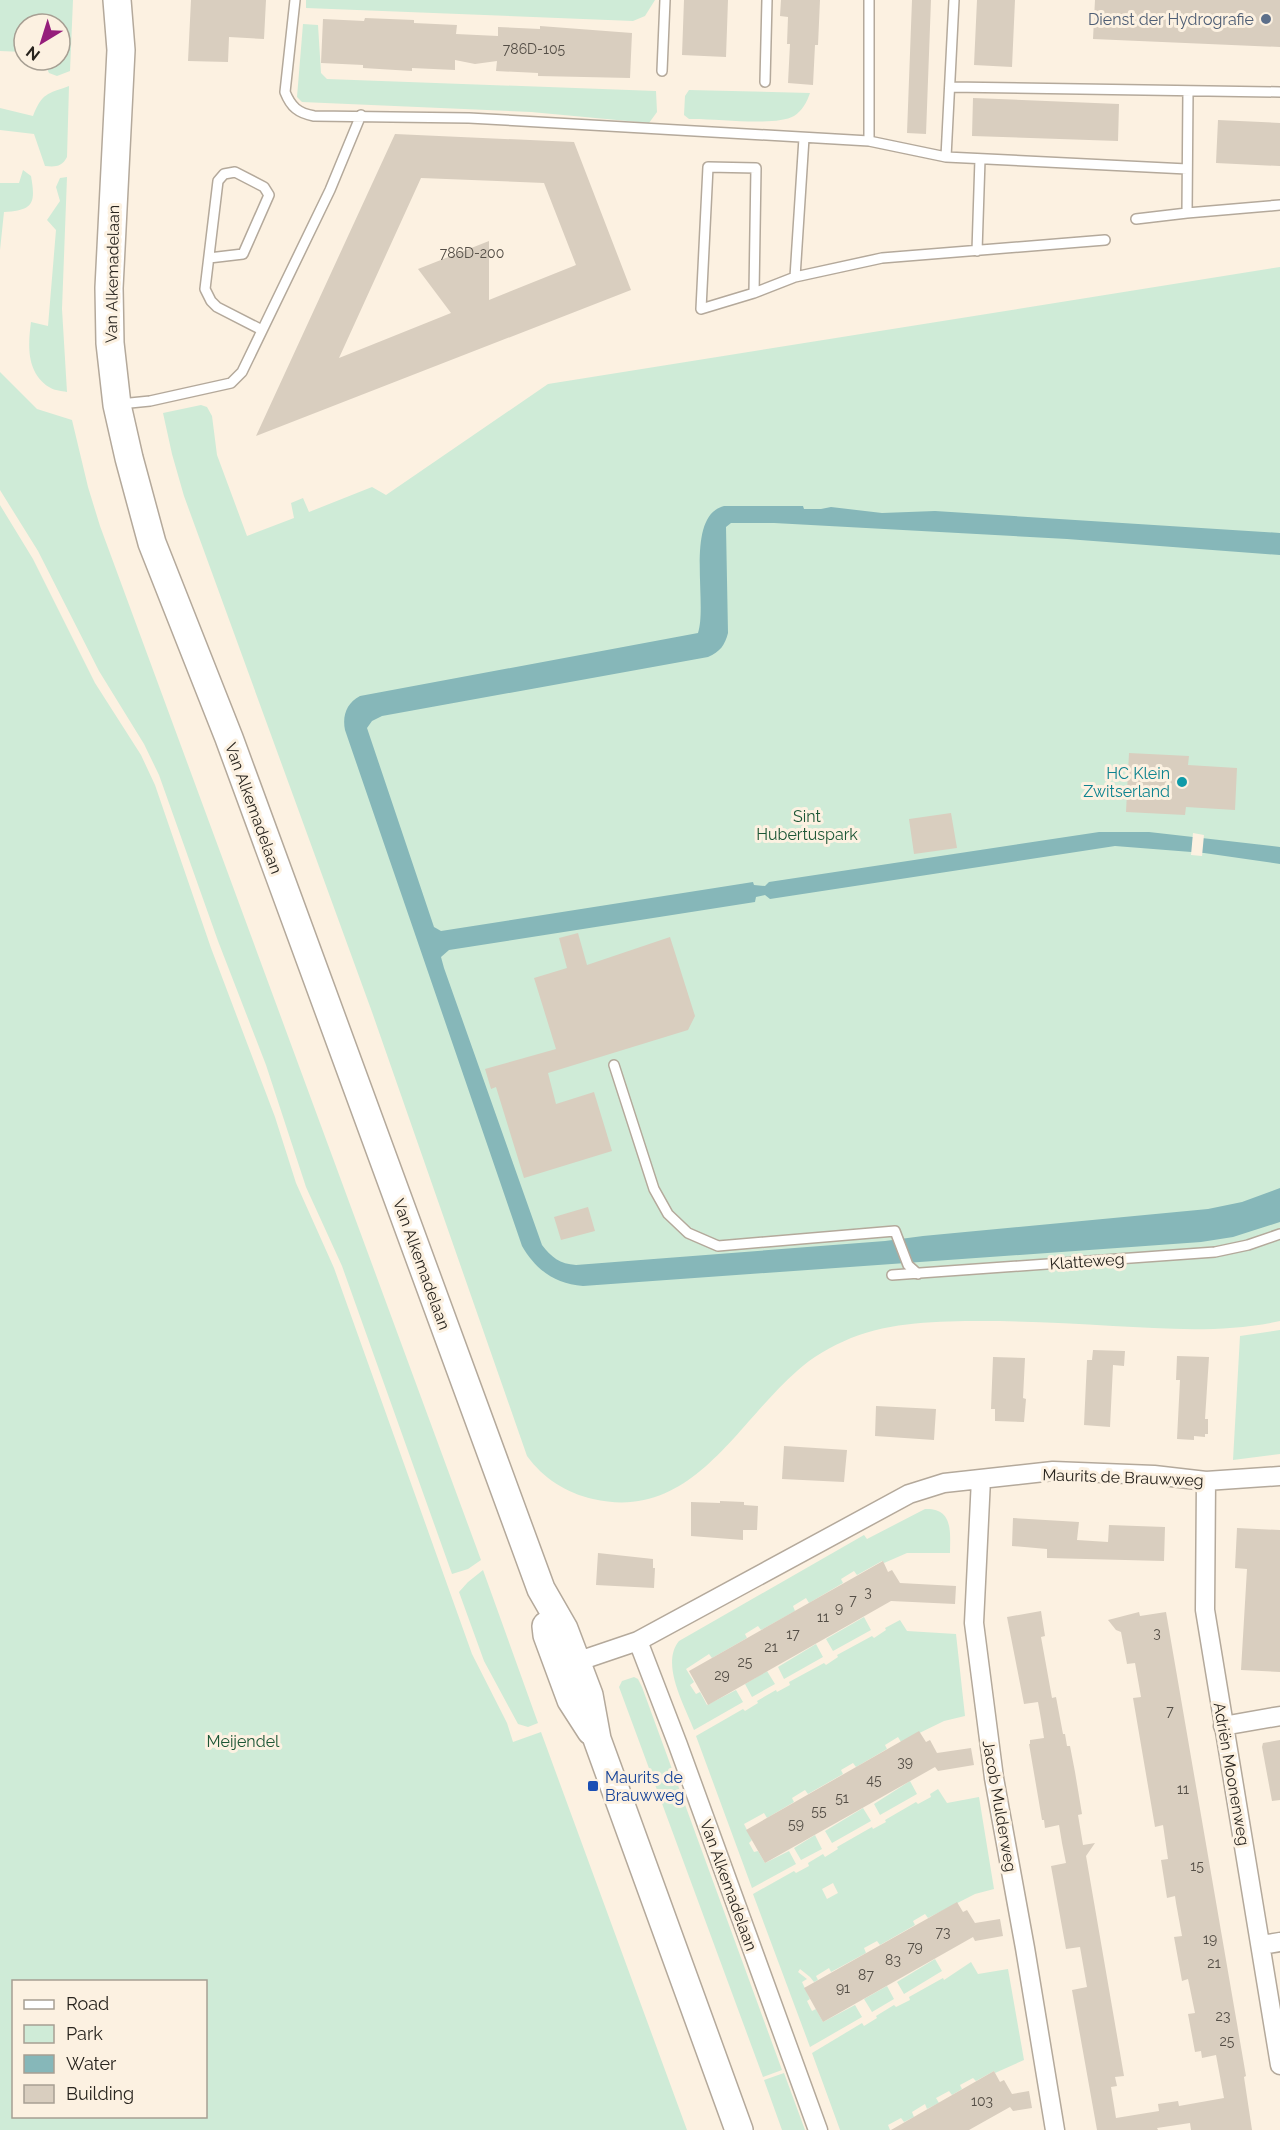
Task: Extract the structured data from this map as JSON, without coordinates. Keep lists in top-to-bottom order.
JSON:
{
  "streets": {
    "main road": ["Van Alkemadelaan"],
    "street": ["Maurits de Brauwweg", "Adriën Moonenweg", "Jacob Mulderweg"],
    "lane": ["Klatteweg"]
  },
  "crossings": [
    ["Van Alkemadelaan", "Maurits de Brauwweg"],
    ["Maurits de Brauwweg", "Adriën Moonenweg"],
    ["Maurits de Brauwweg", "Jacob Mulderweg"]
  ],
  "parks": ["Sint Hubertuspark", "Meijendel"],
  "places": {
    "other": ["Dienst der Hydrografie", "HC Klein Zwitserland"],
    "transit": ["Maurits de Brauwweg"]
  },
  "house_numbers": [
    "786D-105",
    "786D-200",
    "3",
    "7",
    "9",
    "11",
    "3",
    "17",
    "21",
    "25",
    "29",
    "7",
    "39",
    "45",
    "11",
    "51",
    "55",
    "59",
    "15",
    "73",
    "19",
    "79",
    "83",
    "21",
    "87",
    "91",
    "23",
    "25",
    "103"
  ],
  "legend": [
    "Road",
    "Park",
    "Water",
    "Building"
  ],
  "north": "bottom left"
}
